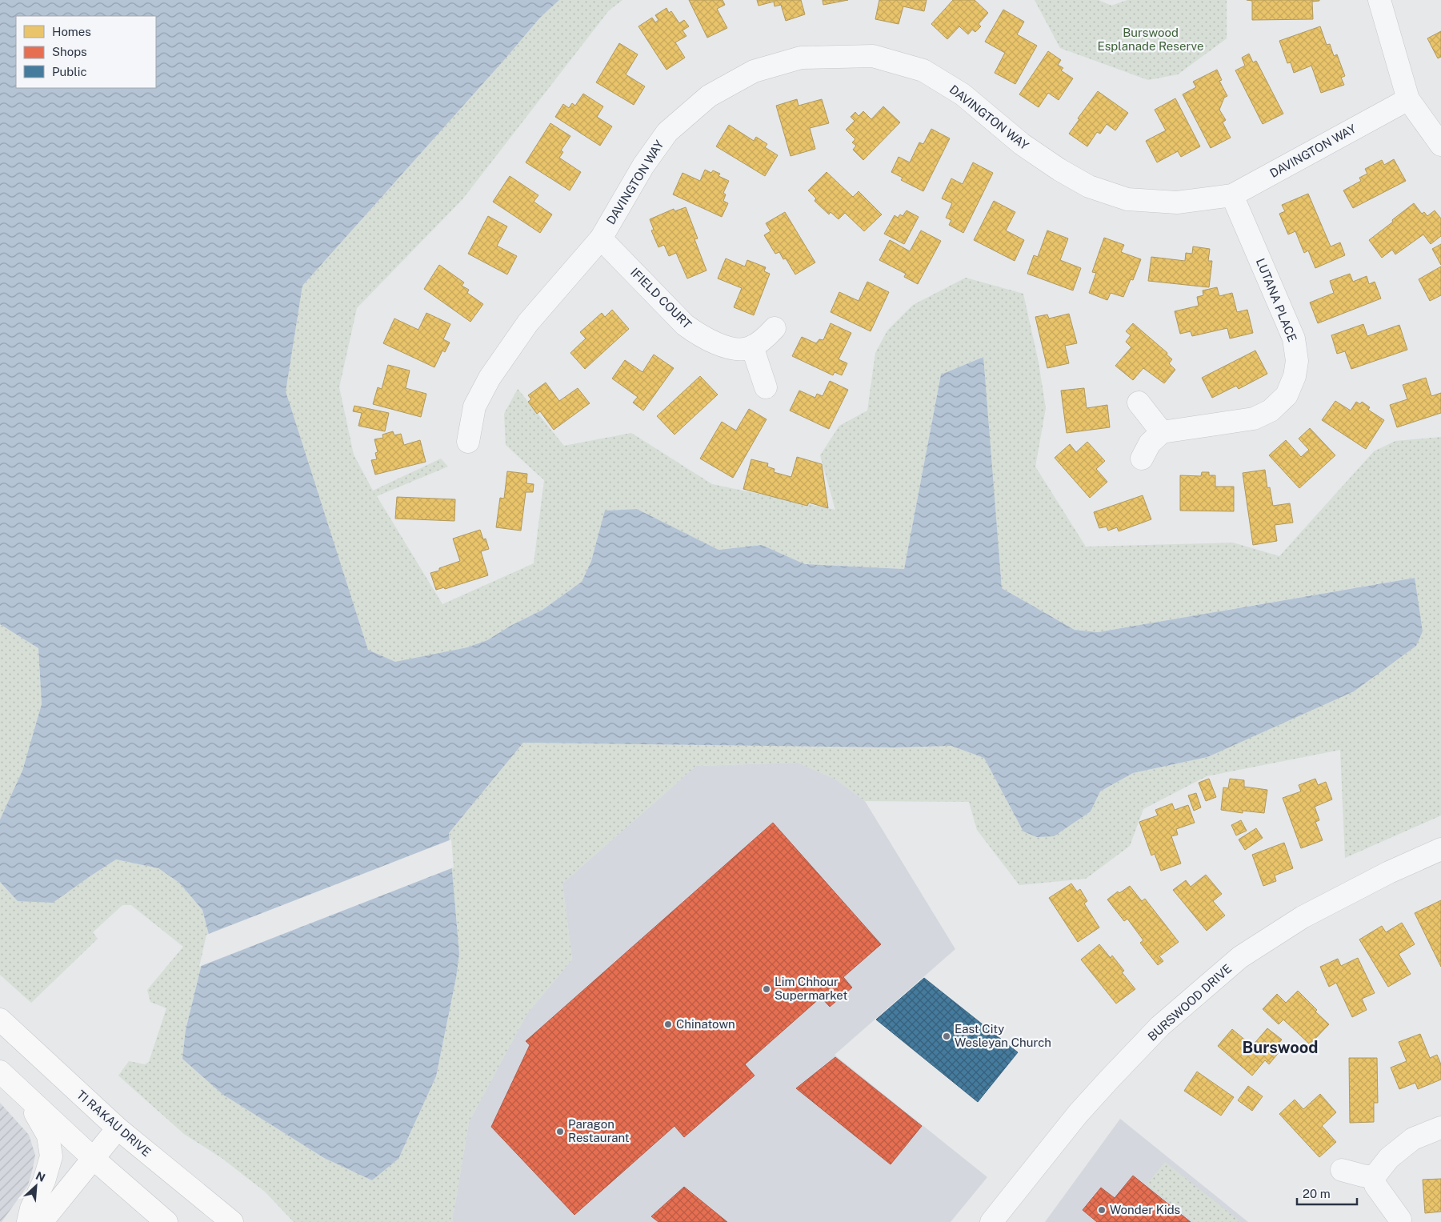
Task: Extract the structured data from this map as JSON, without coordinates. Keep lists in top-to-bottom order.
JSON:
{
  "streets": {
    "main road": ["TI RAKAU DRIVE"],
    "street": [
      "DAVINGTON WAY",
      "IFIELD COURT",
      "LUTANA PLACE",
      "BURSWOOD DRIVE"
    ]
  },
  "crossings": [
    ["DAVINGTON WAY", "IFIELD COURT"],
    ["DAVINGTON WAY", "LUTANA PLACE"]
  ],
  "districts": ["Burswood"],
  "parks": ["Burswood Esplanade Reserve"],
  "places": [
    "Lim Chhour Supermarket",
    "Chinatown",
    "East City Wesleyan Church",
    "Paragon Restaurant",
    "Wonder Kids"
  ],
  "legend": ["Homes", "Shops", "Public"],
  "scale_bar": "20 m",
  "north": "top right"
}
